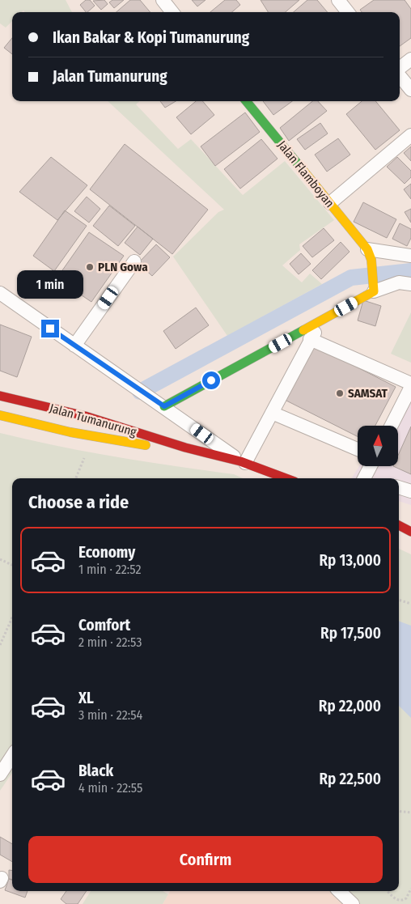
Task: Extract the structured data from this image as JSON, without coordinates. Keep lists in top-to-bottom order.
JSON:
{
  "streets": {
    "street": ["Jalan Flamboyan", "Jalan Tumanurung"]
  },
  "places": ["PLN Gowa", "SAMSAT"],
  "north": "top",
  "page": {
    "banner": ["Ikan Bakar & Kopi Tumanurung", "Jalan Tumanurung"],
    "bubble": "1 min",
    "heading": "Choose a ride",
    "list": [
      {
        "name": "Economy",
        "note": "1 min · 22:52",
        "value": "Rp 13,000"
      },
      {
        "name": "Comfort",
        "note": "2 min · 22:53",
        "value": "Rp 17,500"
      },
      {
        "name": "XL",
        "note": "3 min · 22:54",
        "value": "Rp 22,000"
      },
      {
        "name": "Black",
        "note": "4 min · 22:55",
        "value": "Rp 22,500"
      }
    ],
    "buttons": "Confirm"
  }
}
